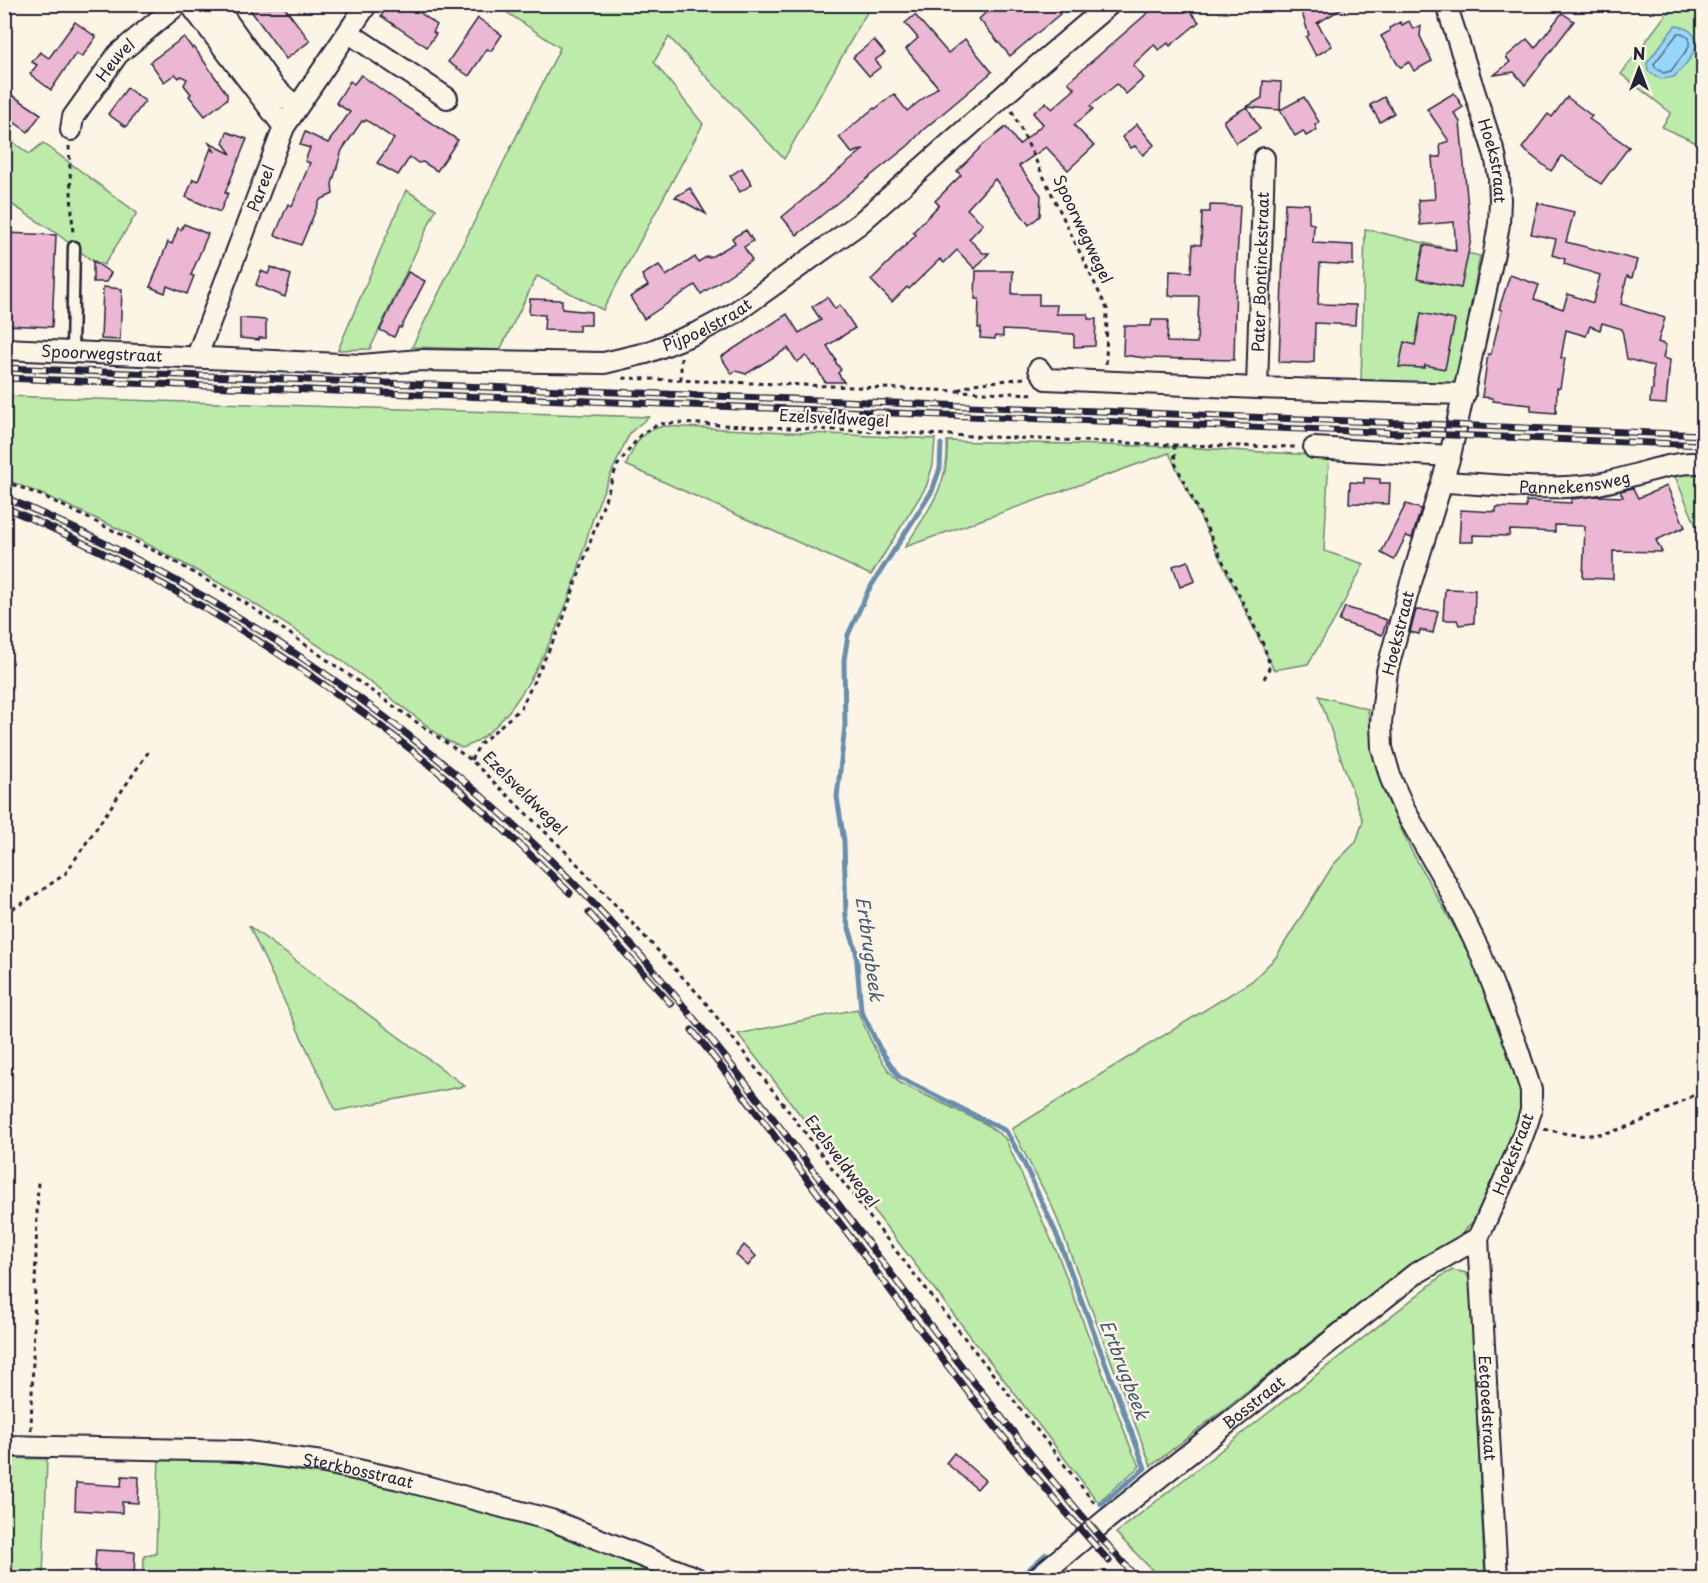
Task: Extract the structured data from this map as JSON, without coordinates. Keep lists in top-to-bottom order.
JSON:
{
  "streets": {
    "street": [
      "Heuvel",
      "Hoekstraat",
      "Pareel",
      "Pater Bontinckstraat",
      "Pijpoelstraat",
      "Spoorwegstraat",
      "Pannekensweg",
      "Bosstraat",
      "Eetgoedstraat",
      "Sterkbosstraat"
    ],
    "path": ["Spoorwegwegel", "Ezelsveldwegel"]
  },
  "crossings": [
    ["Hoekstraat", "Pannekensweg"],
    ["Hoekstraat", "Bosstraat"],
    ["Hoekstraat", "Eetgoedstraat"],
    ["Pareel", "Pijpoelstraat"],
    ["Pareel", "Spoorwegstraat"],
    ["Spoorwegwegel", "Pijpoelstraat"],
    ["Pijpoelstraat", "Spoorwegstraat"],
    ["Ezelsveldwegel", "Bosstraat"],
    ["Bosstraat", "Eetgoedstraat"]
  ],
  "water": ["Ertbrugbeek"],
  "north": "top"
}
